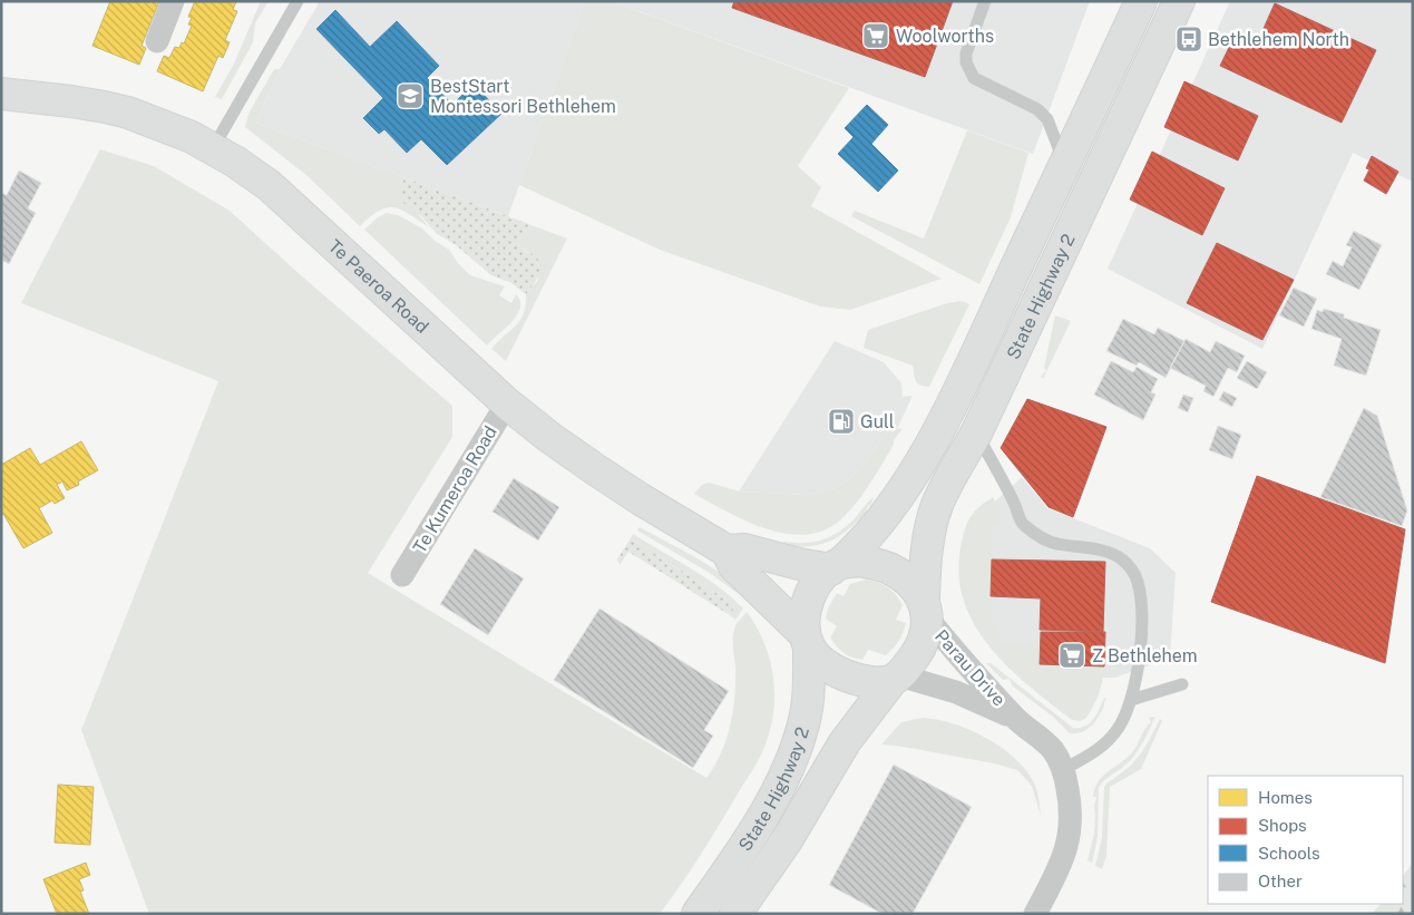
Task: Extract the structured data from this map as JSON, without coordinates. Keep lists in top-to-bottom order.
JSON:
{
  "streets": {
    "main road": ["Te Paeroa Road", "State Highway 2"],
    "street": ["Te Kumeroa Road", "Parau Drive"]
  },
  "crossings": [
    ["Te Paeroa Road", "State Highway 2"],
    ["Te Paeroa Road", "Te Kumeroa Road"],
    ["Te Paeroa Road", "Parau Drive"],
    ["State Highway 2", "Parau Drive"]
  ],
  "places": {
    "supermarket": ["Woolworths", "Z Bethlehem"],
    "bus stop": ["Bethlehem North"],
    "school or university": ["BestStart Montessori Bethlehem"],
    "fuel station": ["Gull"]
  },
  "legend": [
    "Homes",
    "Shops",
    "Schools",
    "Other"
  ]
}
